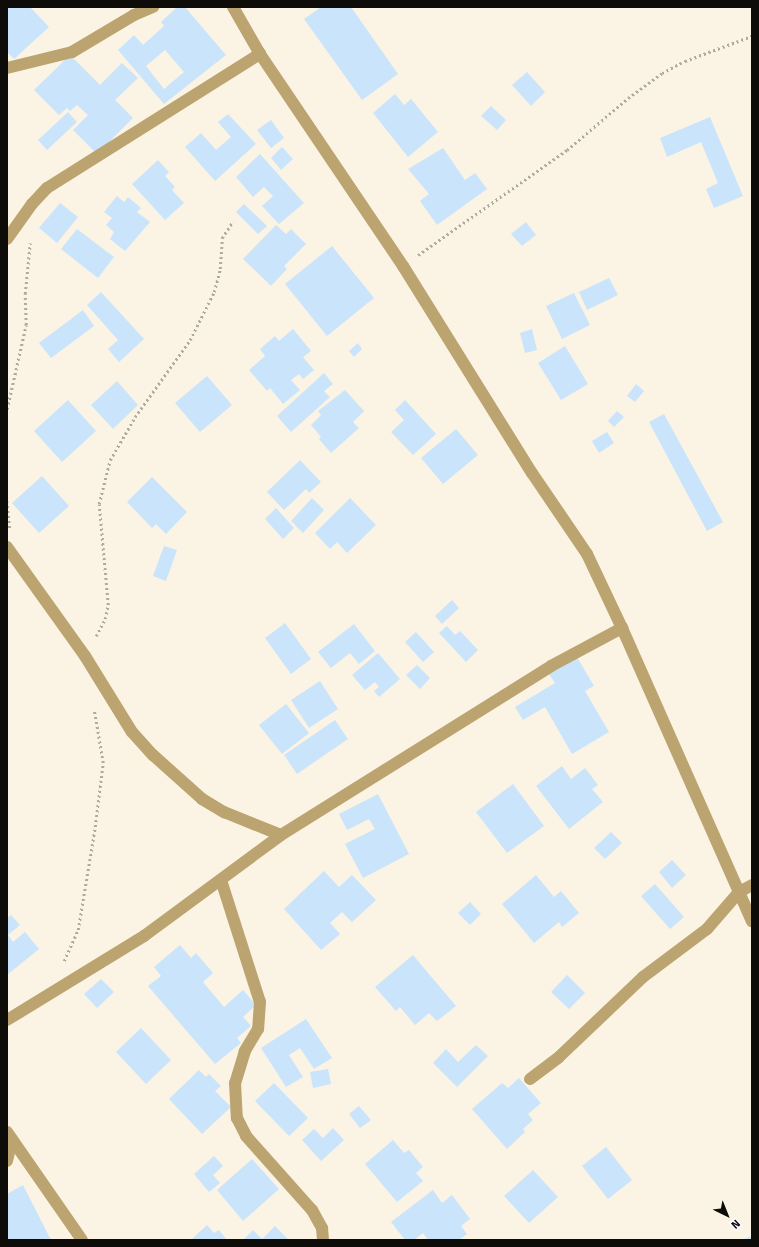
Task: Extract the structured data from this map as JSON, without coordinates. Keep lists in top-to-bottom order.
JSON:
{
  "north": "bottom right"
}
